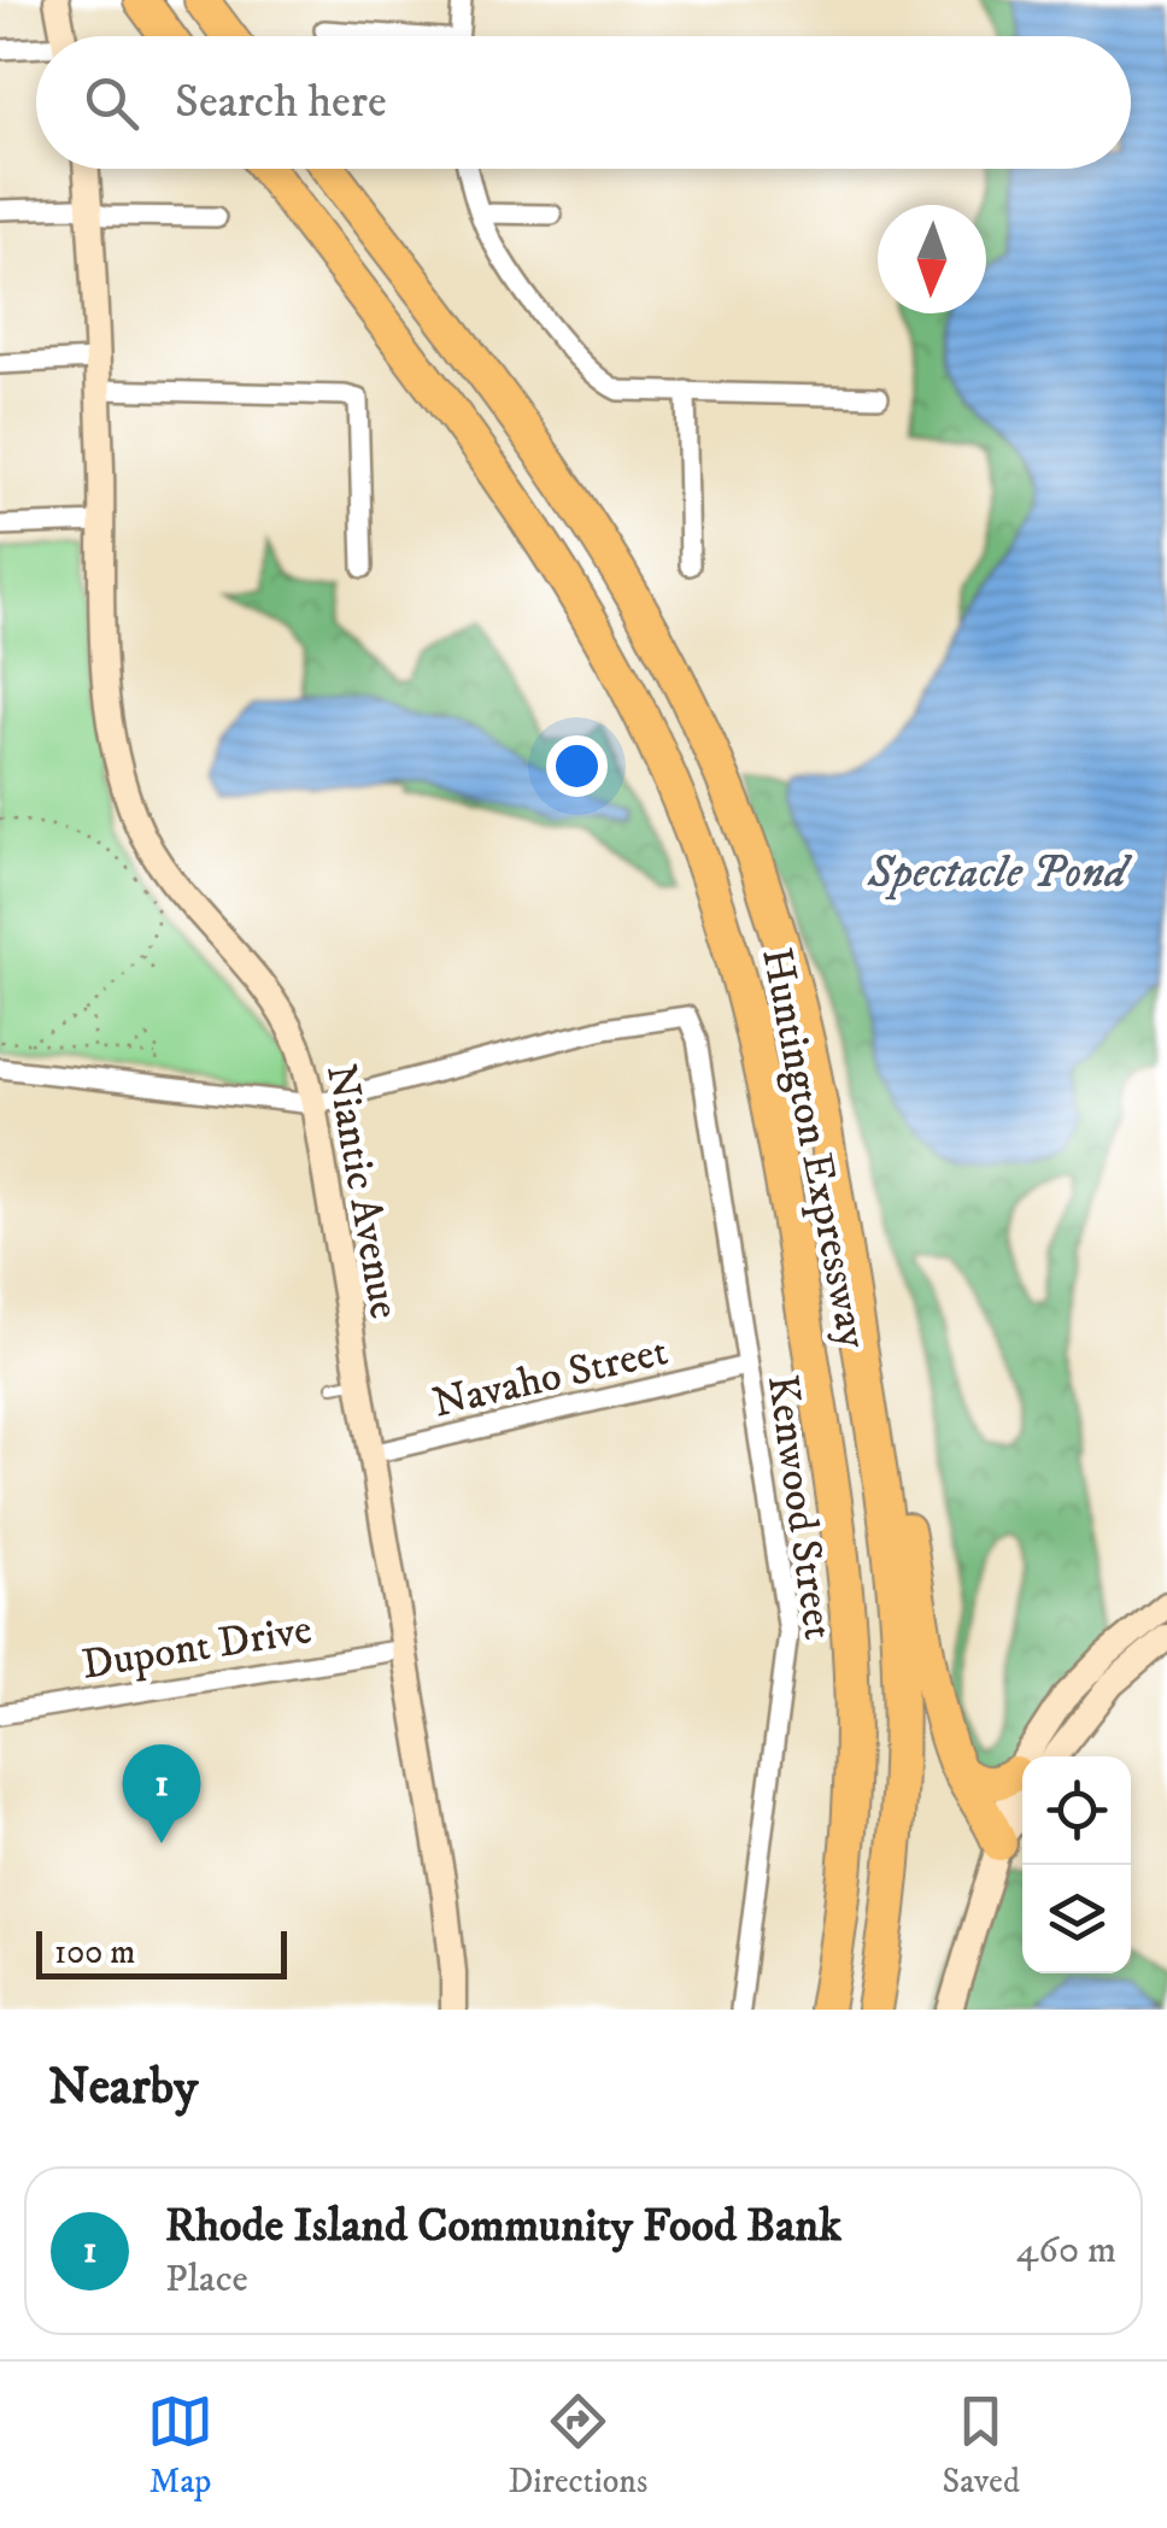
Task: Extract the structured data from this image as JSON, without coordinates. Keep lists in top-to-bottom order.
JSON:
{
  "streets": {
    "highway": ["Huntington Expressway"],
    "street": [
      "Niantic Avenue",
      "Navaho Street",
      "Kenwood Street",
      "Dupont Drive"
    ]
  },
  "crossings": [
    ["Niantic Avenue", "Navaho Street"],
    ["Niantic Avenue", "Kenwood Street"],
    ["Niantic Avenue", "Dupont Drive"],
    ["Navaho Street", "Kenwood Street"]
  ],
  "water": ["Spectacle Pond"],
  "scale_bar": "100 m",
  "north": "bottom",
  "page": {
    "search": "Search here",
    "pins": "1",
    "scale": "100 m",
    "heading": "Nearby",
    "list": [
      {
        "mark": "1",
        "name": "Rhode Island Community Food Bank",
        "note": "Place",
        "value": "460 m"
      }
    ],
    "nav": ["Map", "Directions", "Saved"]
  }
}
